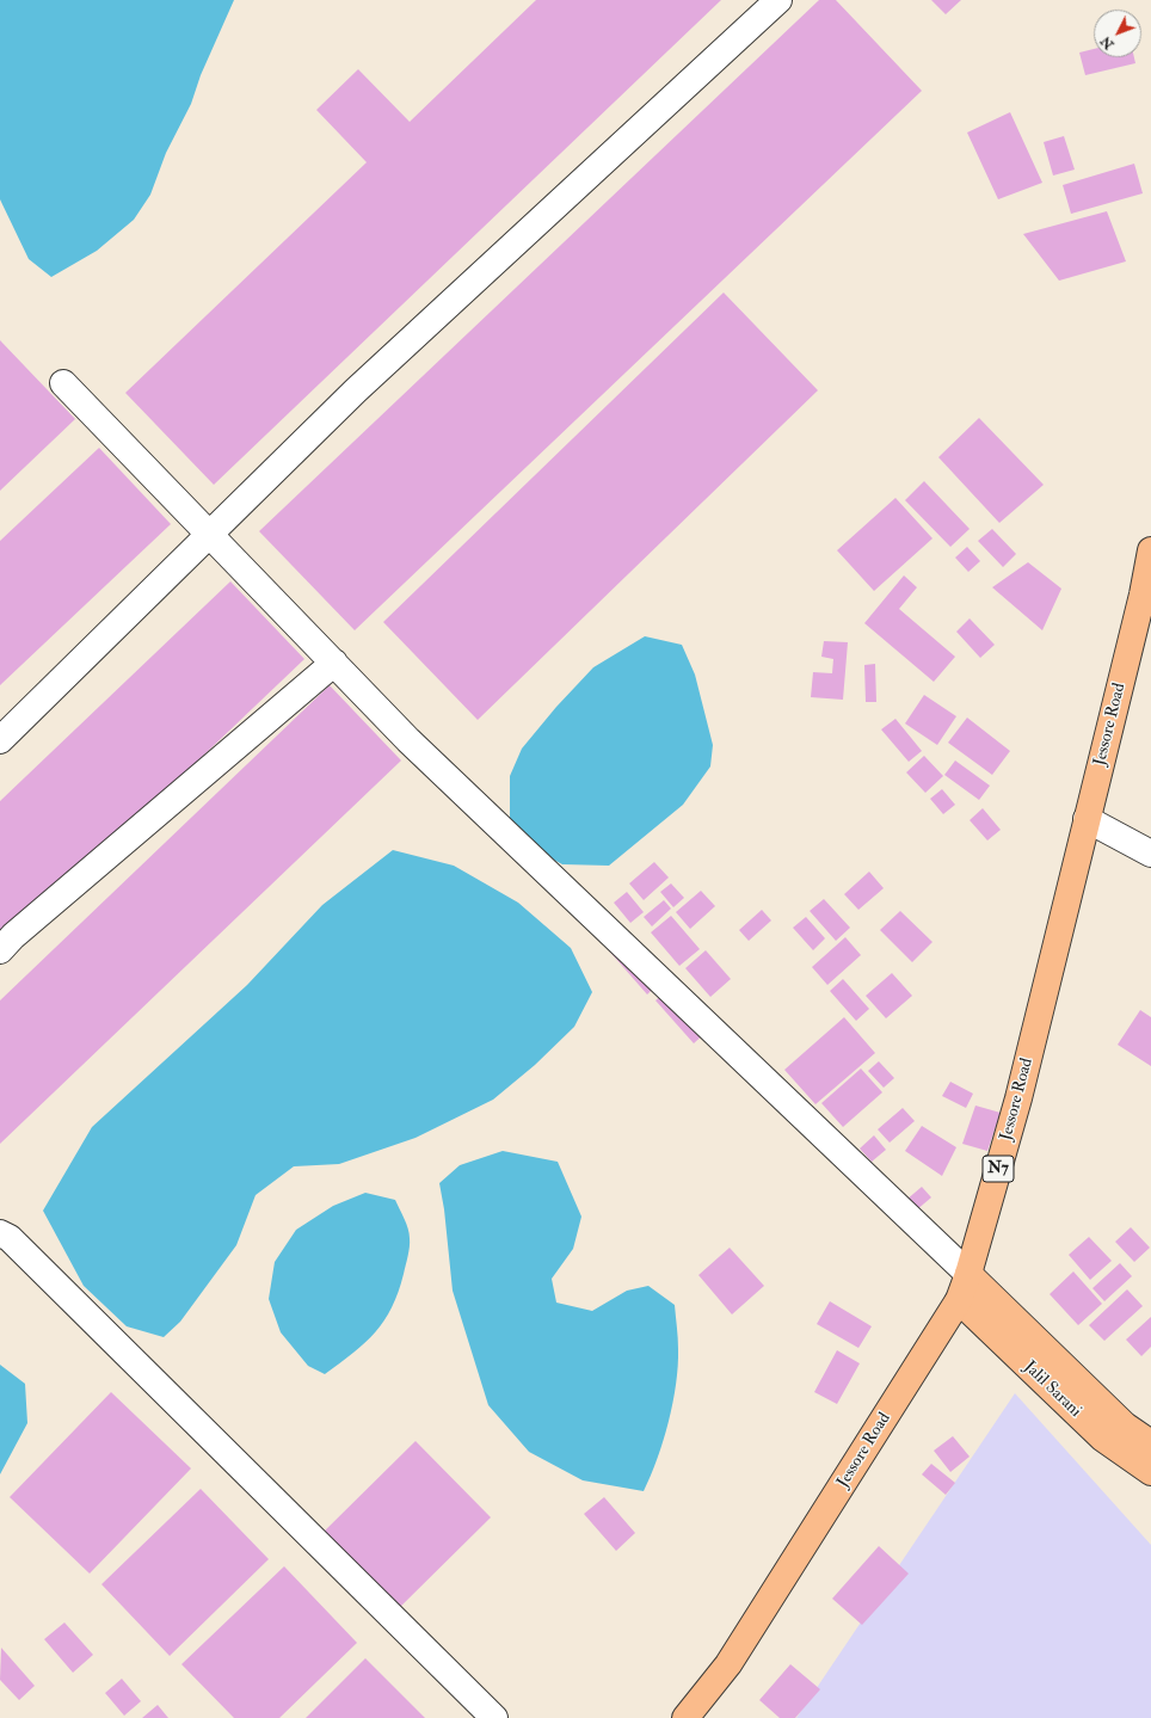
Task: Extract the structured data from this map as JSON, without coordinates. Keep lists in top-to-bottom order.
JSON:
{
  "streets": {
    "main road": ["Jessore Road", "N7", "Jalil Sarani"]
  },
  "crossings": [
    ["Jessore Road", "Jalil Sarani"]
  ],
  "north": "bottom left"
}
